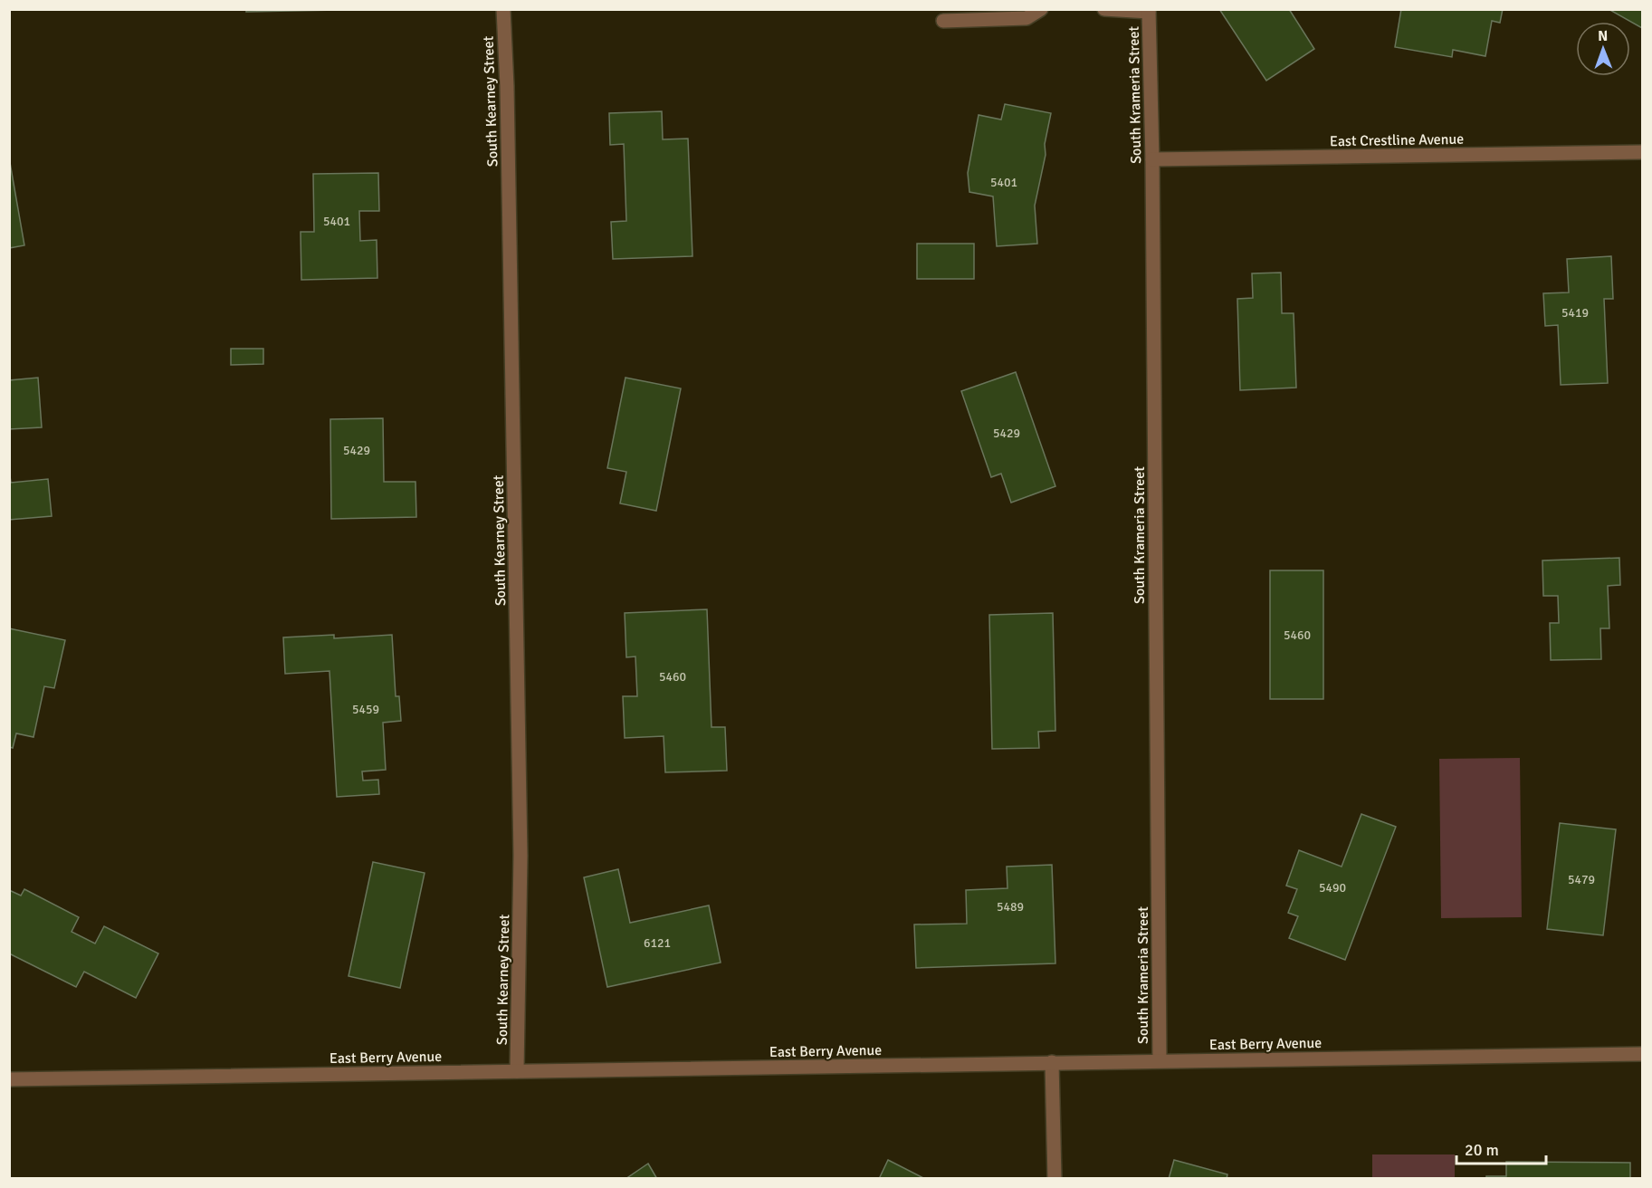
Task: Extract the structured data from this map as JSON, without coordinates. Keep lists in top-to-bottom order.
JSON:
{
  "streets": {
    "street": [
      "South Krameria Street",
      "South Kearney Street",
      "East Crestline Avenue",
      "East Berry Avenue"
    ]
  },
  "crossings": [
    ["South Krameria Street", "East Crestline Avenue"],
    ["South Krameria Street", "East Berry Avenue"],
    ["South Kearney Street", "East Berry Avenue"]
  ],
  "house_numbers": [
    "5401",
    "5401",
    "5419",
    "5429",
    "5429",
    "5460",
    "5460",
    "5459",
    "5479",
    "5490",
    "5489",
    "6121"
  ],
  "scale_bar": "20 m",
  "north": "top"
}
